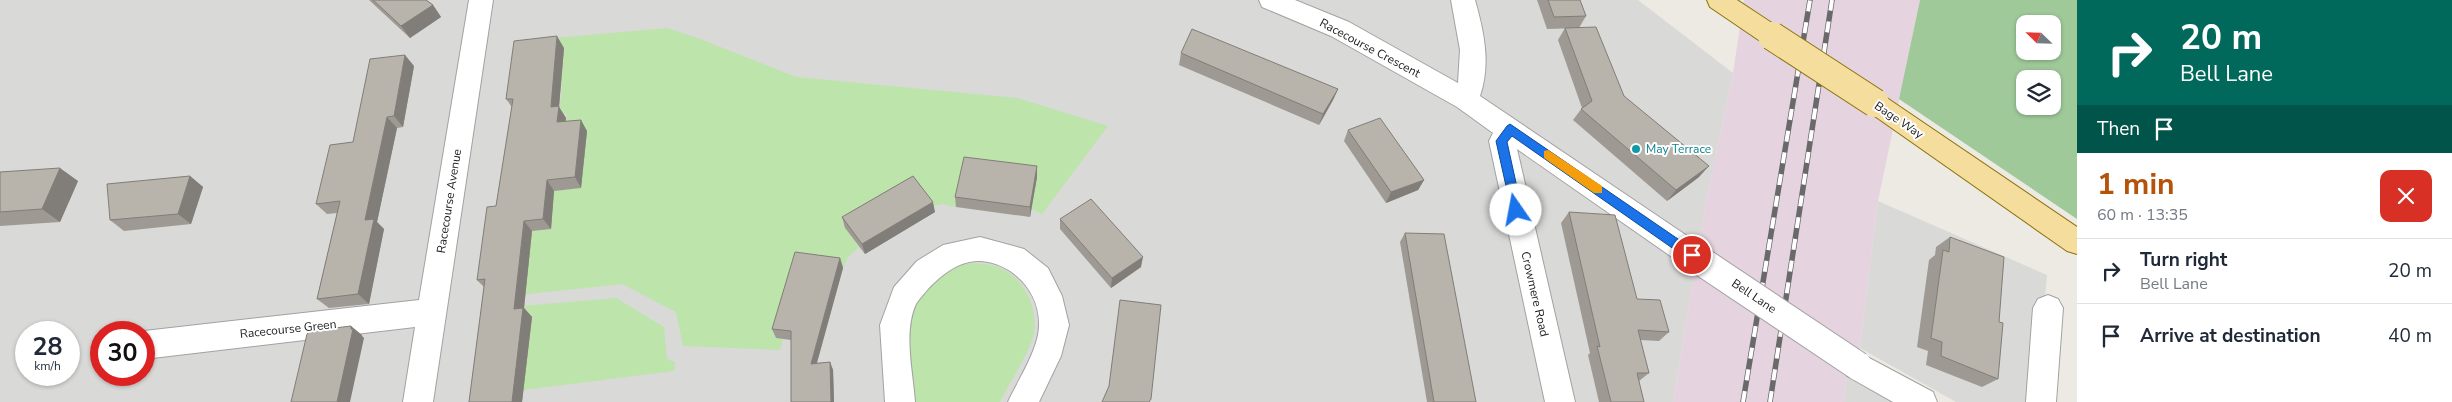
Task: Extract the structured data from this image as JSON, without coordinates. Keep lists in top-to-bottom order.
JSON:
{
  "streets": {
    "main road": ["Bage Way"],
    "street": [
      "Racecourse Crescent",
      "Racecourse Avenue",
      "Crowmere Road",
      "Bell Lane",
      "Racecourse Green"
    ]
  },
  "crossings": [
    ["Racecourse Crescent", "Bell Lane"],
    ["Racecourse Avenue", "Racecourse Green"],
    ["Crowmere Road", "Bell Lane"]
  ],
  "places": ["May Terrace"],
  "north": "top left",
  "page": {
    "turn": ["20 m", "Bell Lane"],
    "then": "Then",
    "heading": ["1 min", "60 m · 13:35"],
    "list": [
      {
        "name": "Turn right",
        "note": "Bell Lane",
        "value": "20 m"
      },
      {
        "name": "Arrive at destination",
        "value": "40 m"
      }
    ],
    "speed": "28 km/h",
    "limit": "30"
  }
}
